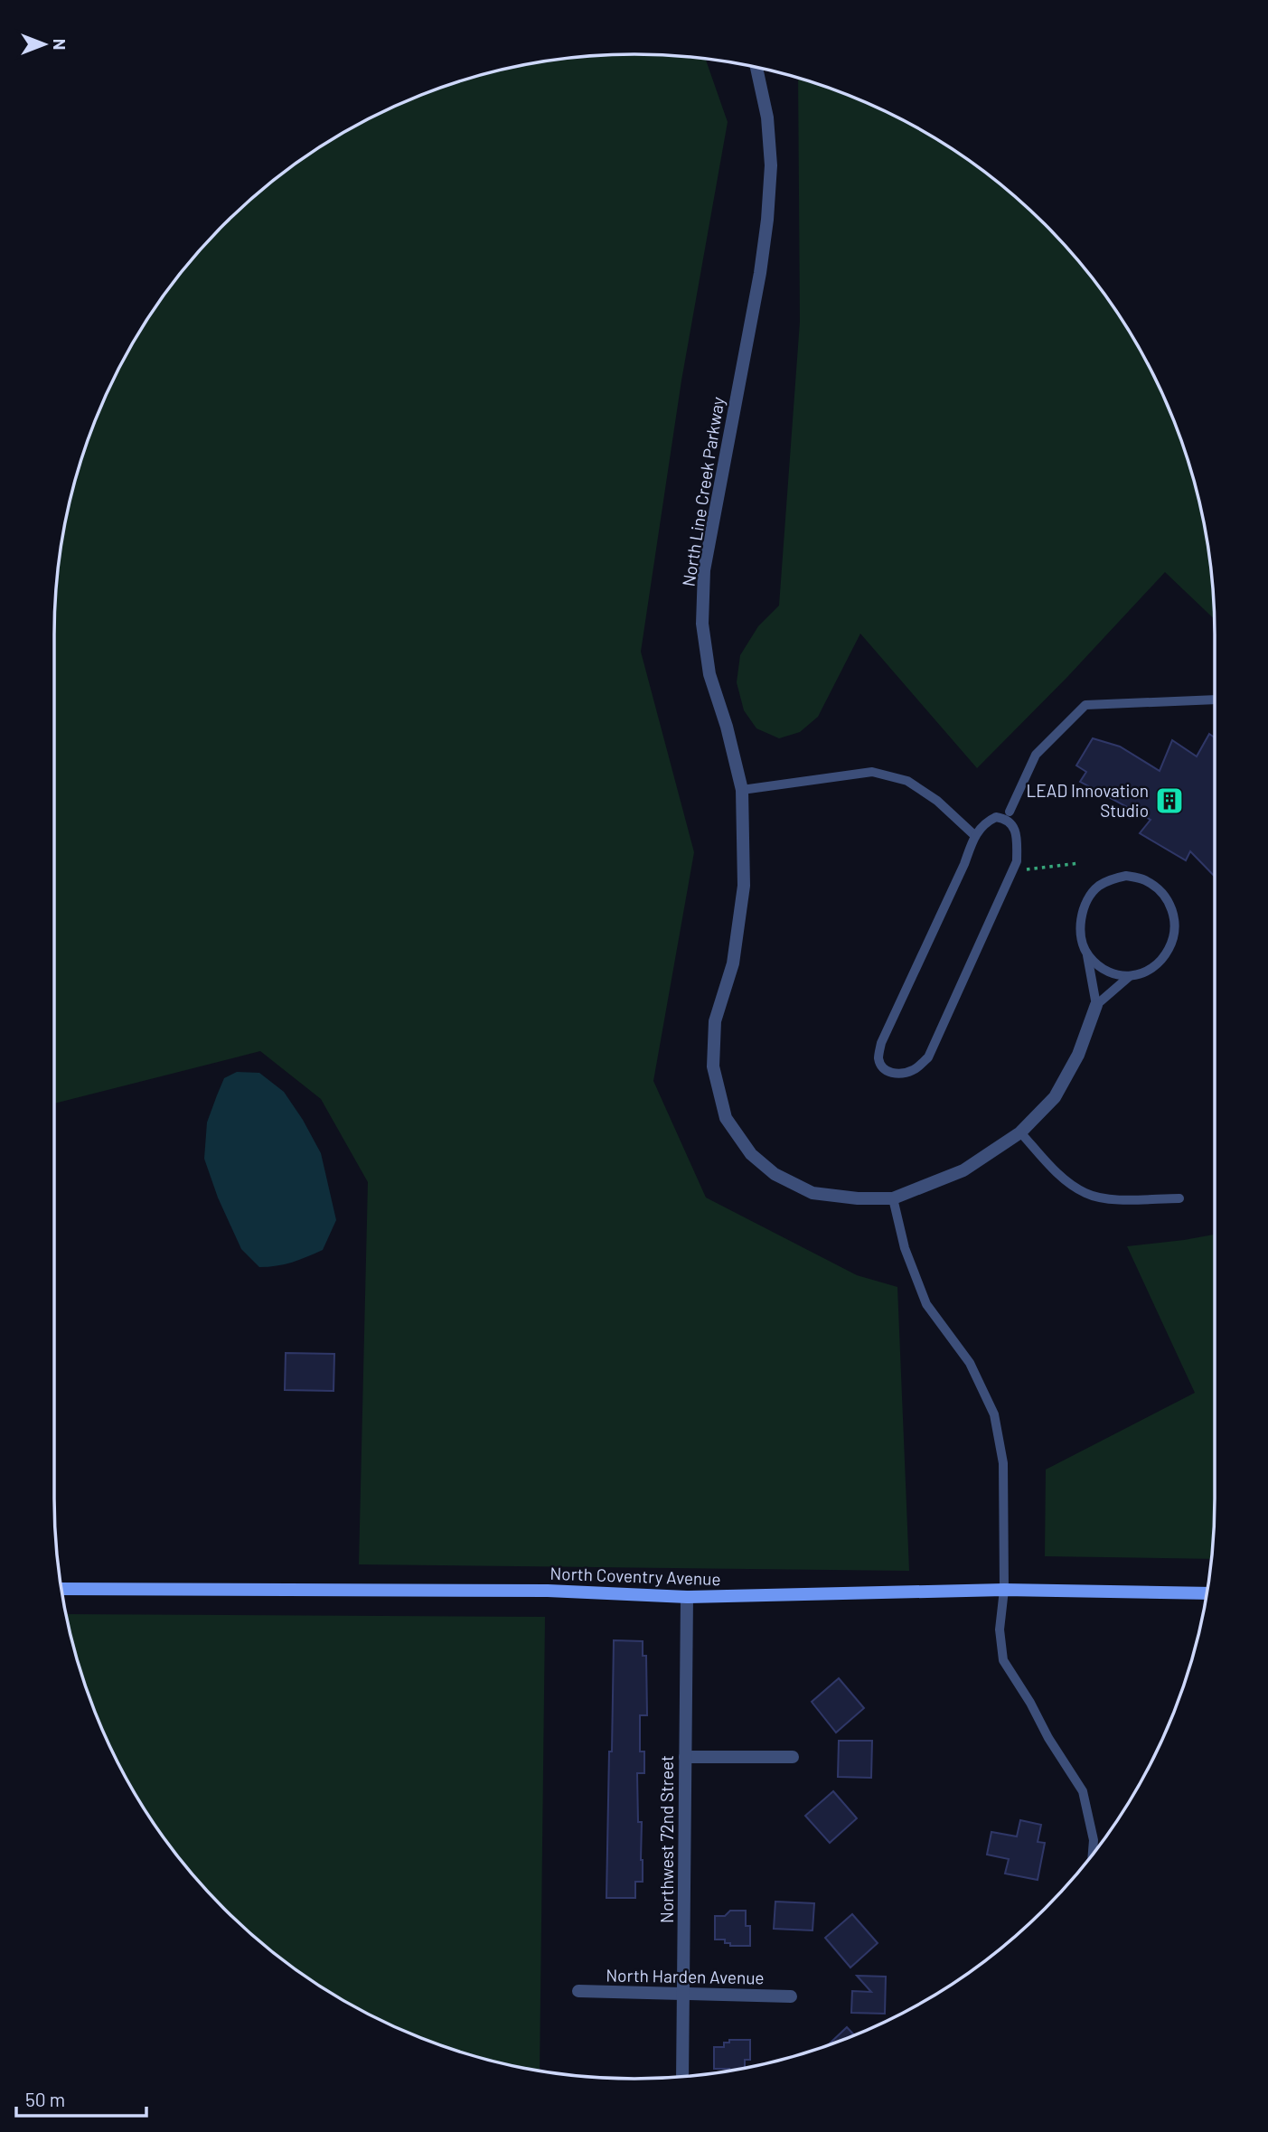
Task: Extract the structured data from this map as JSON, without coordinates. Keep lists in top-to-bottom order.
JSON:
{
  "streets": {
    "street": [
      "North Line Creek Parkway",
      "North Coventry Avenue",
      "Northwest 72nd Street",
      "North Harden Avenue"
    ]
  },
  "crossings": [
    ["North Coventry Avenue", "Northwest 72nd Street"],
    ["Northwest 72nd Street", "North Harden Avenue"]
  ],
  "places": {
    "building": ["LEAD Innovation Studio"]
  },
  "scale_bar": "50 m",
  "north": "right"
}
